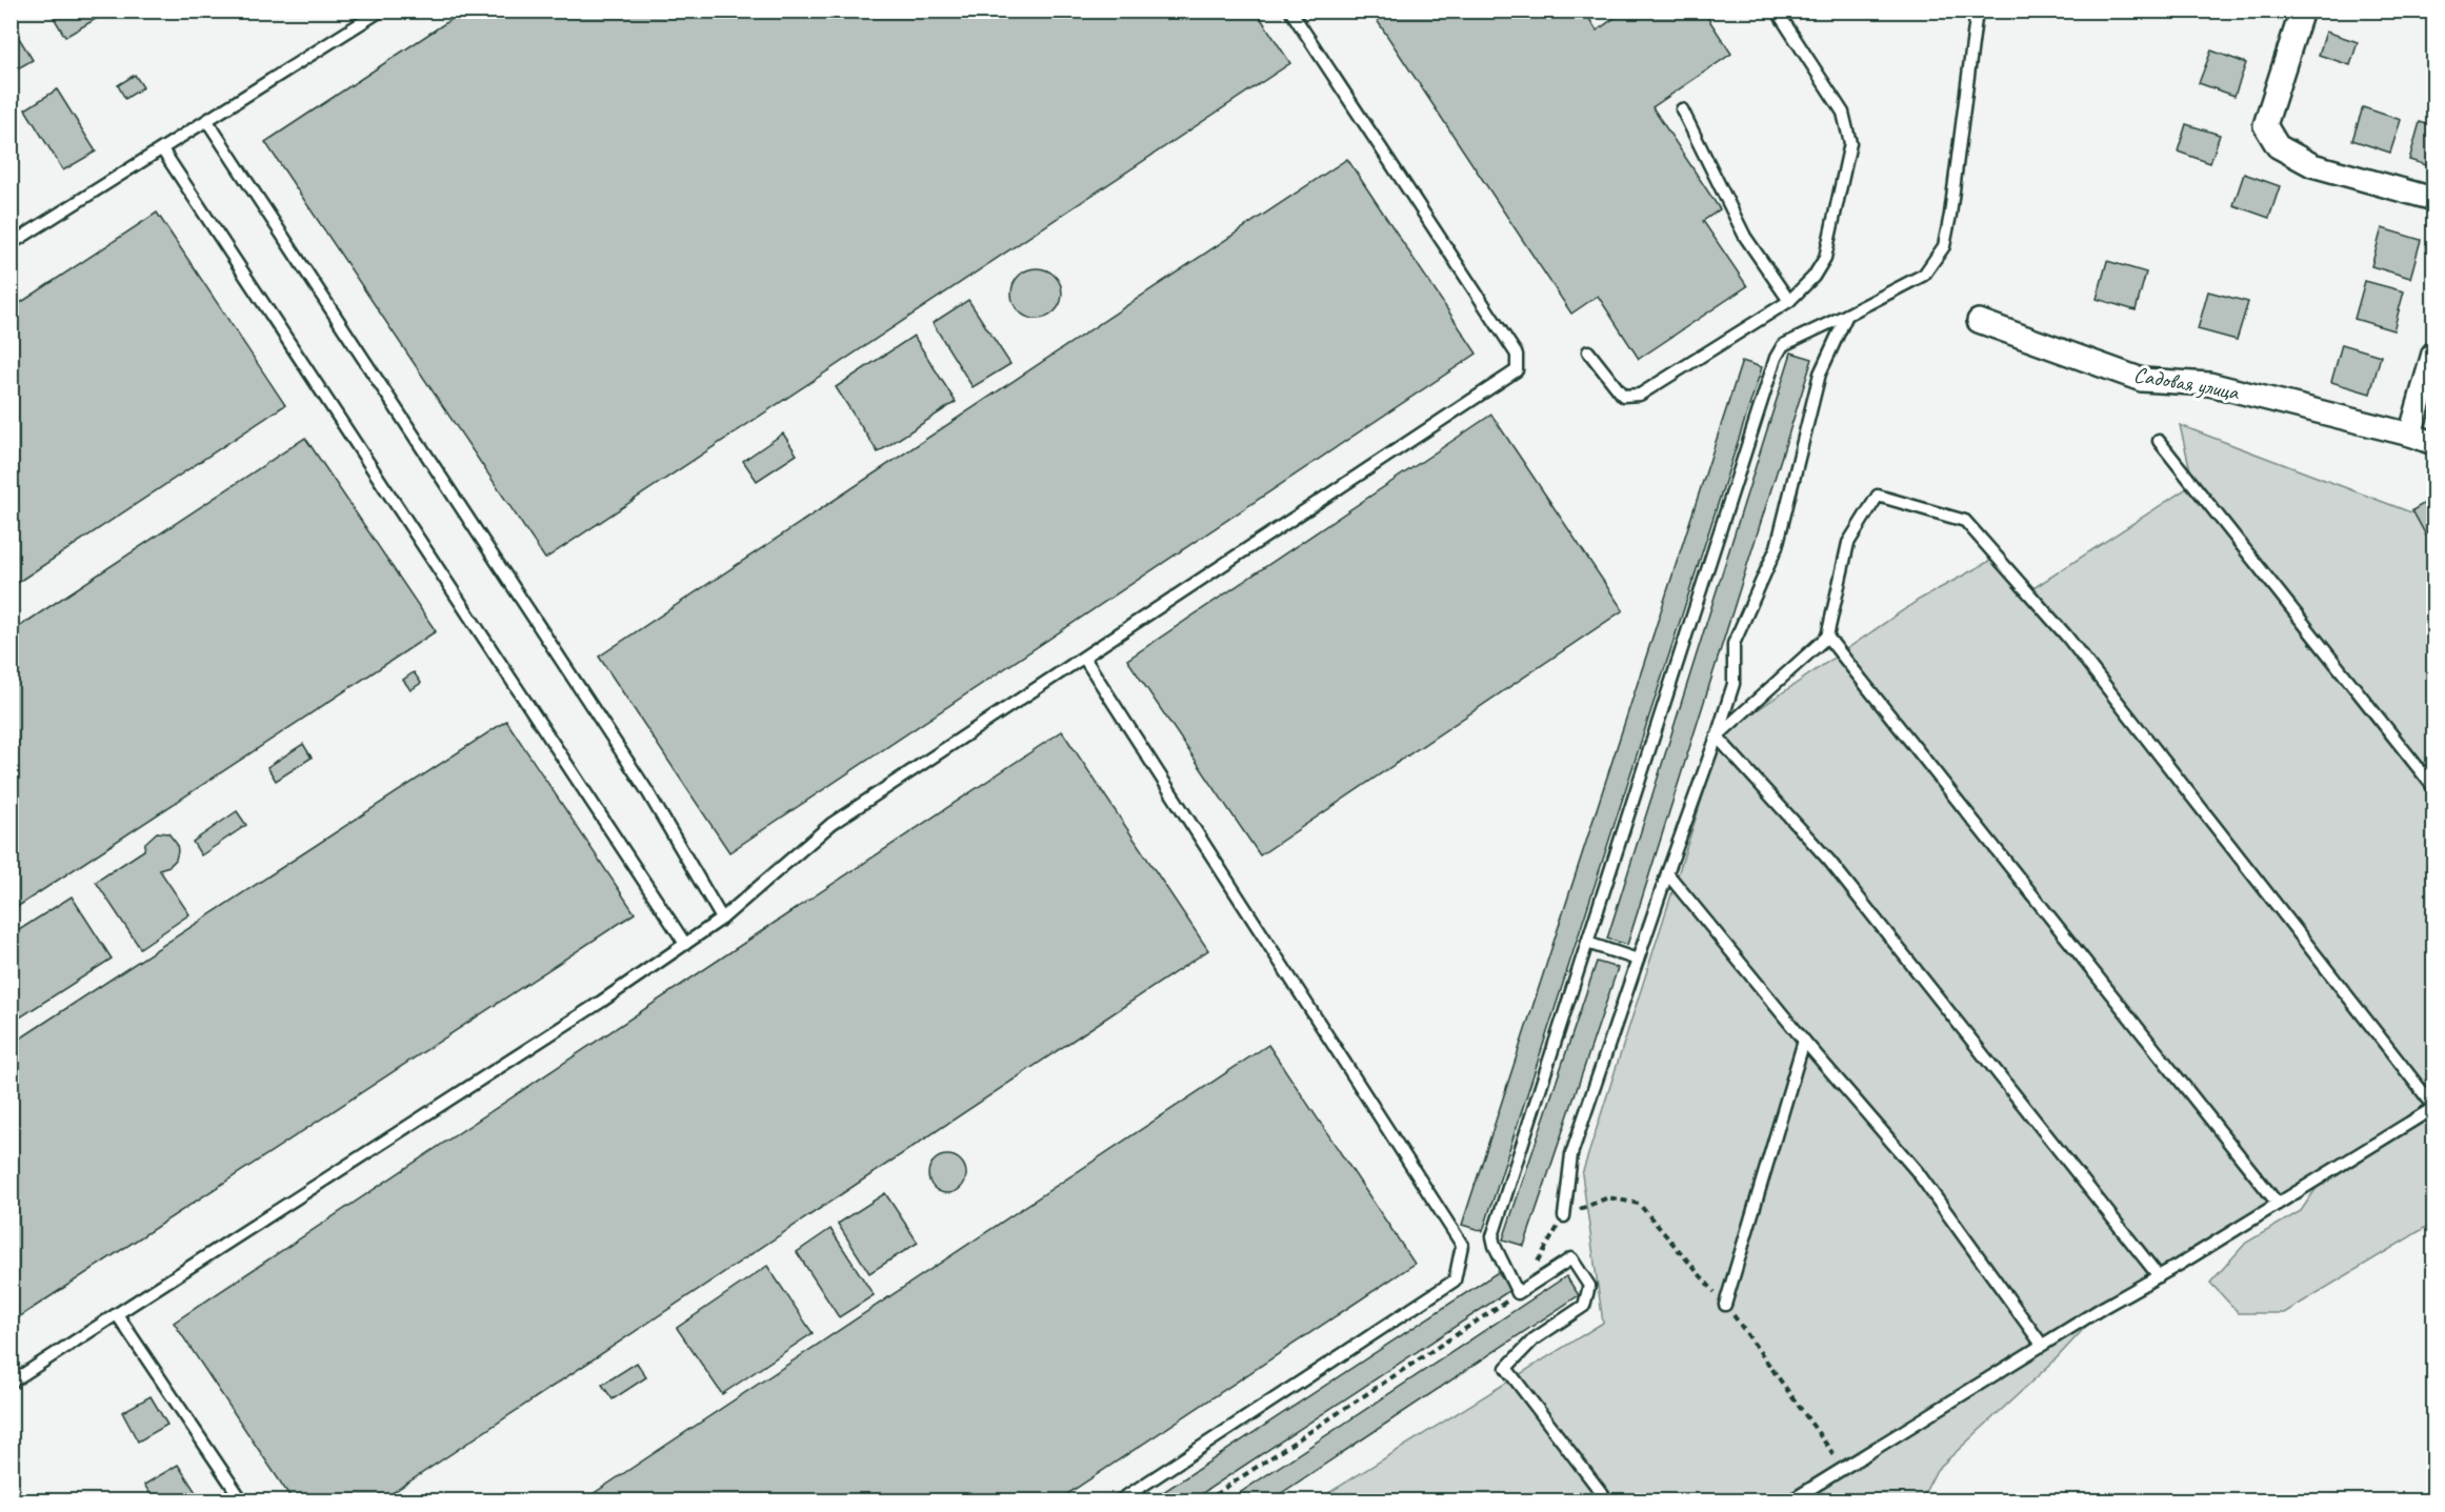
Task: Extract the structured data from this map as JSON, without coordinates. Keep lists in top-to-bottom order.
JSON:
{
  "streets": {
    "street": ["Садовая улица"]
  }
}
